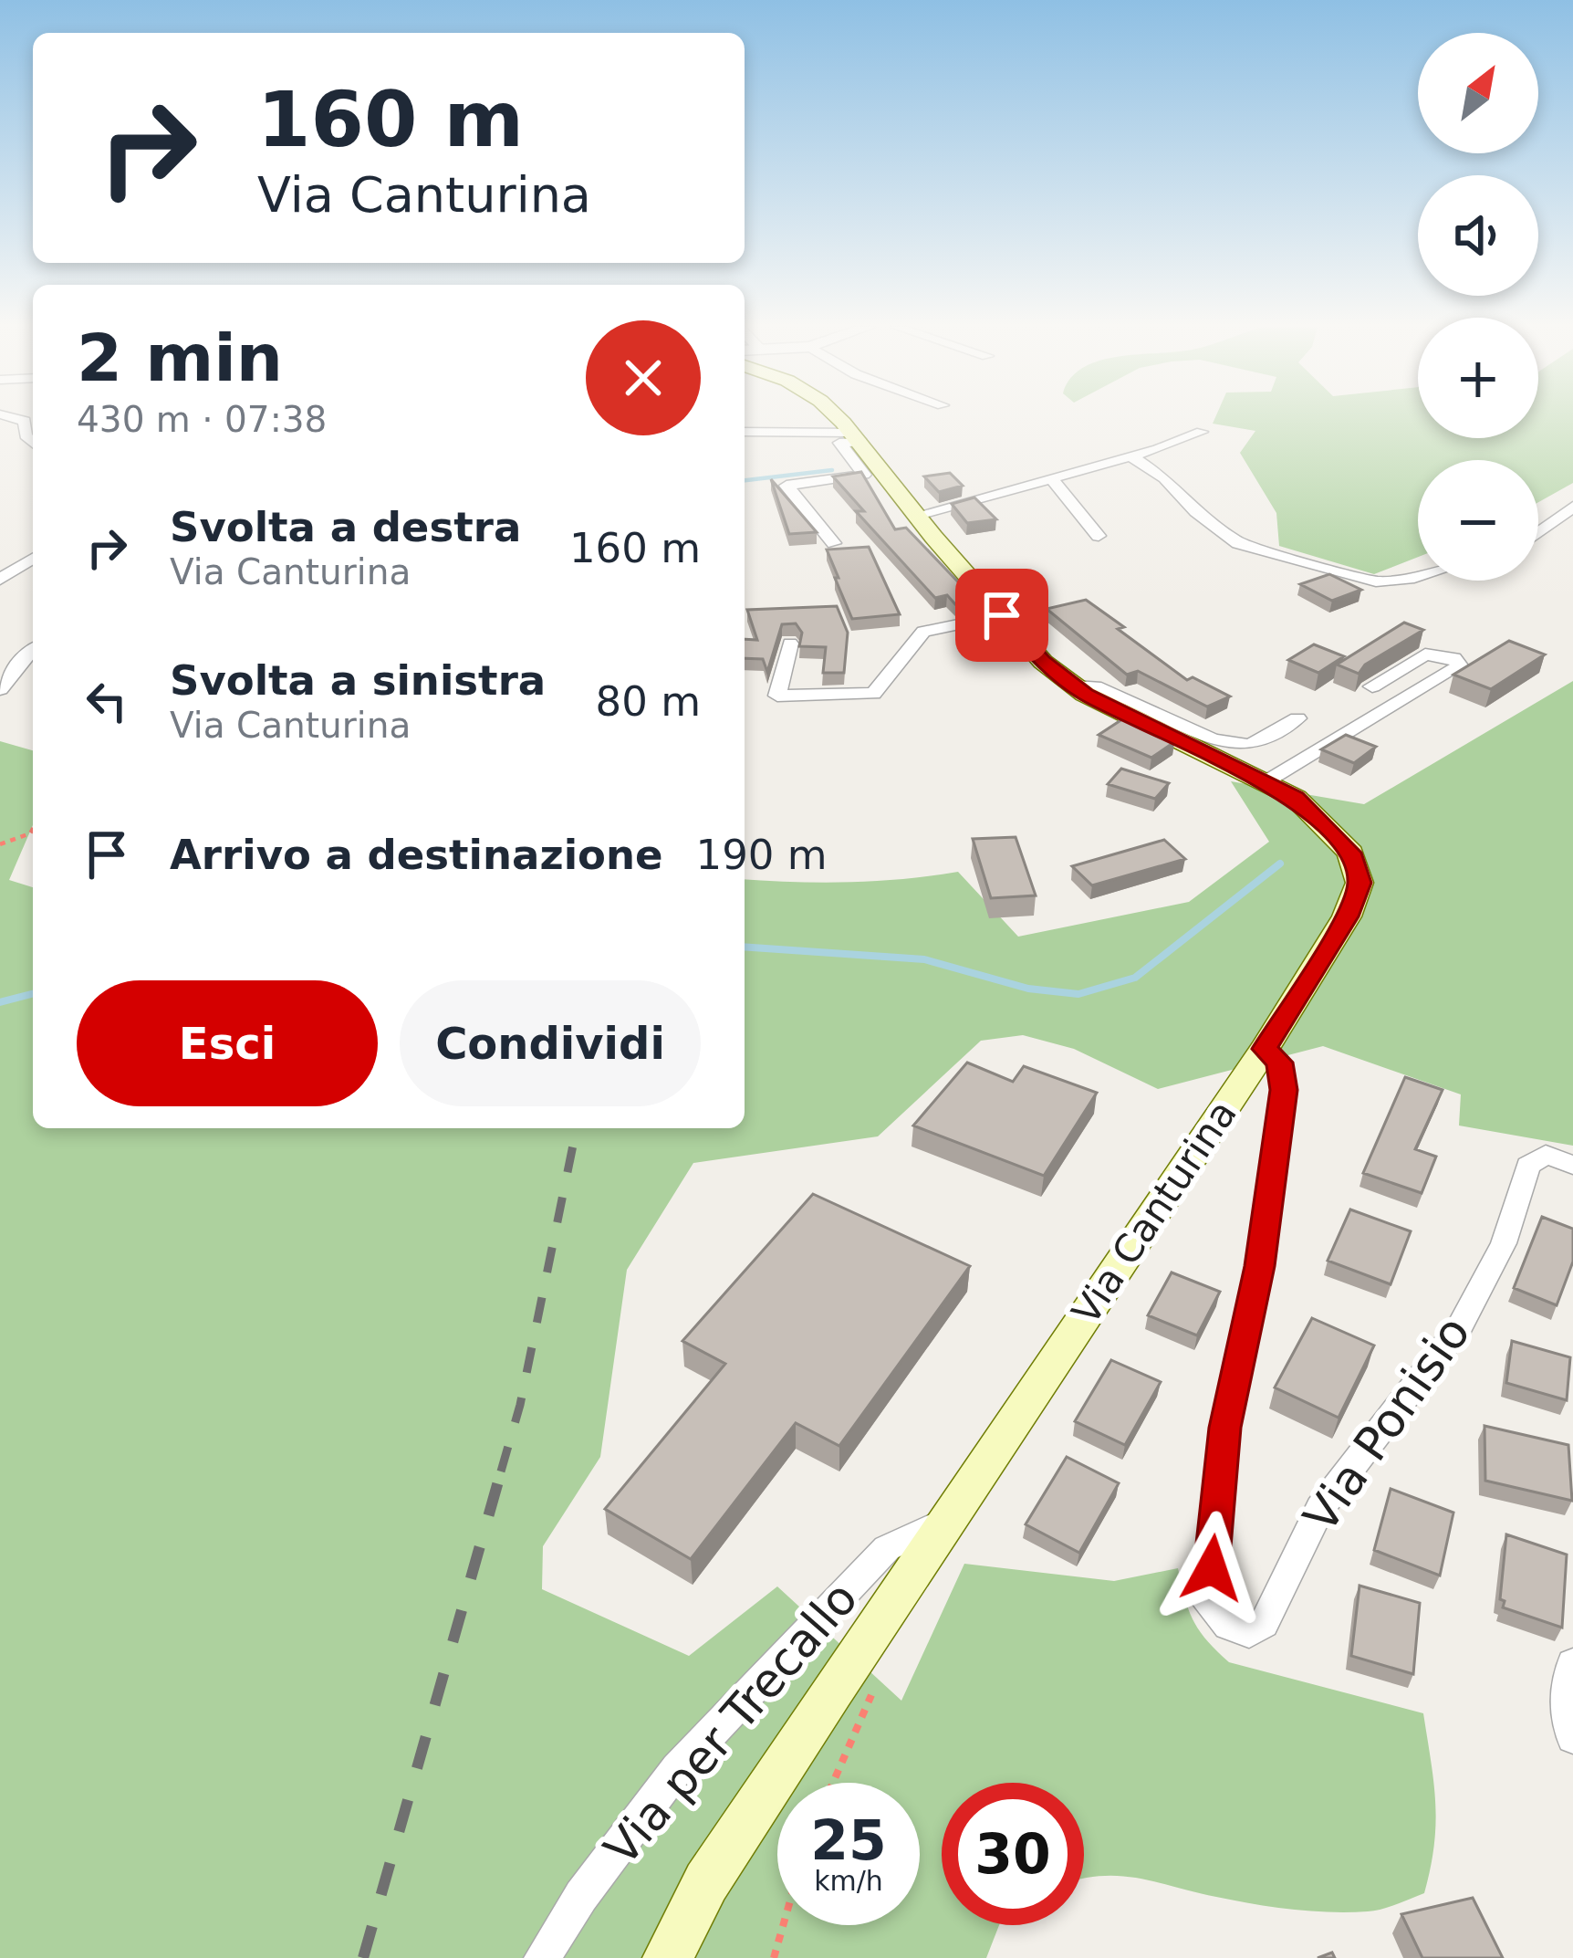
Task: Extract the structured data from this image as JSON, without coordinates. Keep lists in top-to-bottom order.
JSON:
{
  "streets": {
    "main road": ["Via Canturina"],
    "street": ["Via Ponisio", "Via per Trecallo"]
  },
  "crossings": [
    ["Via Canturina", "Via Ponisio"],
    ["Via Canturina", "Via per Trecallo"]
  ],
  "north": "top right",
  "page": {
    "map_buttons": ["+", "−"],
    "turn": ["160 m", "Via Canturina"],
    "heading": ["2 min", "430 m · 07:38"],
    "list": [
      {
        "name": "Svolta a destra",
        "note": "Via Canturina",
        "value": "160 m"
      },
      {
        "name": "Svolta a sinistra",
        "note": "Via Canturina",
        "value": "80 m"
      },
      {
        "name": "Arrivo a destinazione",
        "value": "190 m"
      }
    ],
    "buttons": ["Esci", "Condividi"],
    "speed": "25 km/h",
    "limit": "30"
  }
}
